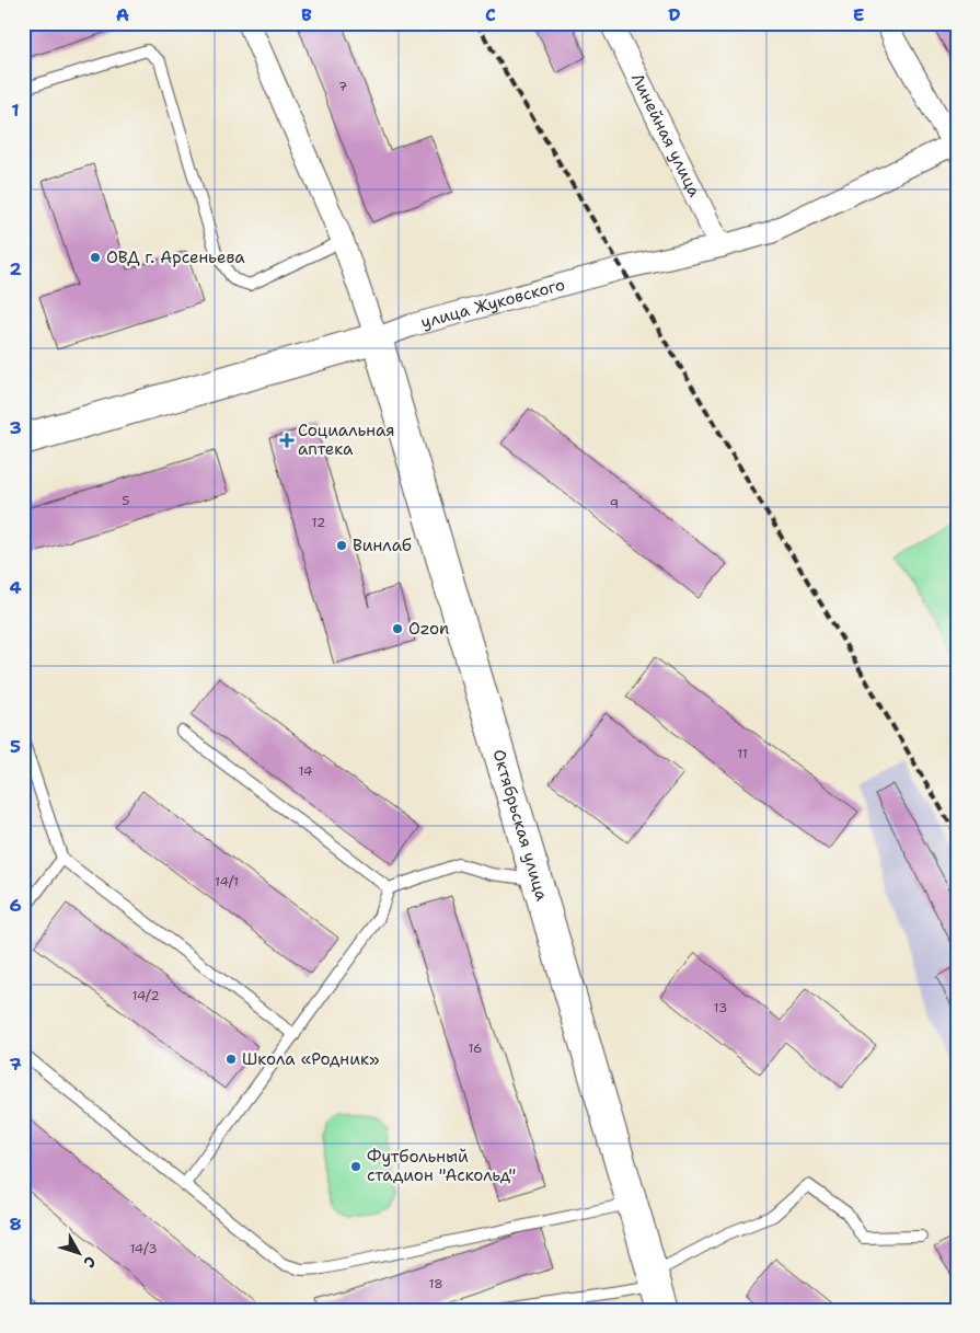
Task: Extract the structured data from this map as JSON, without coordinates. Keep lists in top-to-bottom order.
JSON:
{
  "streets": {
    "main road": ["улица Жуковского", "Октябрьская улица"],
    "street": ["Линейная улица"]
  },
  "crossings": [
    ["Линейная улица", "улица Жуковского"],
    ["улица Жуковского", "Октябрьская улица"]
  ],
  "places": {
    "other": [
      "ОВД г. Арсеньева",
      "Винлаб",
      "Ozon",
      "Школа «Родник»",
      "Футбольный стадион \"Аскольд\""
    ],
    "health": ["Социальная аптека"]
  },
  "house_numbers": [
    "7",
    "5",
    "9",
    "12",
    "11",
    "14",
    "14/1",
    "14/2",
    "13",
    "16",
    "14/3",
    "18"
  ],
  "north": "bottom right",
  "grid": {
    "columns": [
      "A",
      "B",
      "C",
      "D",
      "E"
    ],
    "rows": [
      "1",
      "2",
      "3",
      "4",
      "5",
      "6",
      "7",
      "8"
    ]
  }
}
